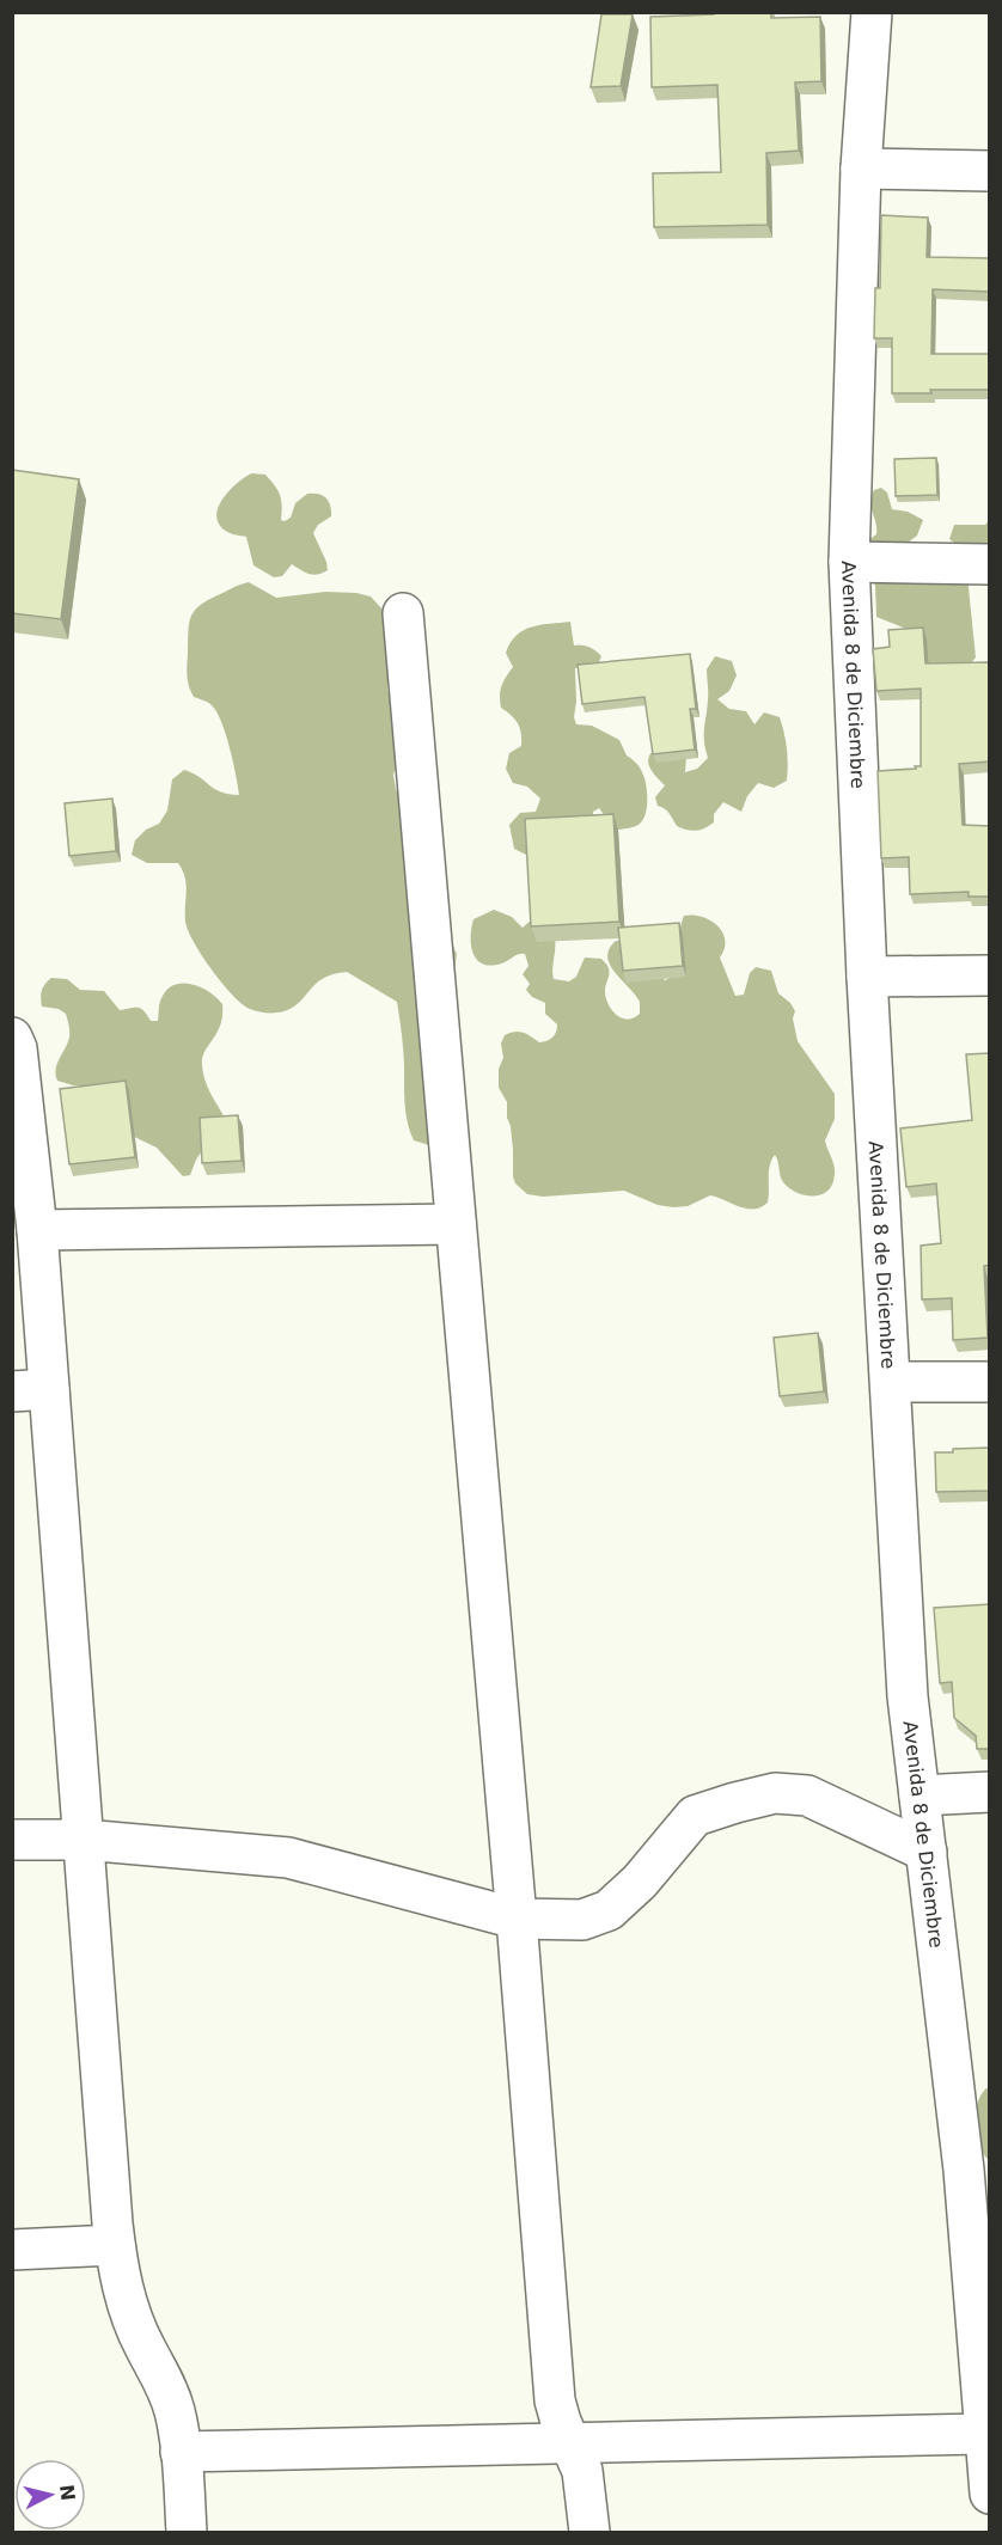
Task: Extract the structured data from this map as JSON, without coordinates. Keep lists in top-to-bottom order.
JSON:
{
  "streets": {
    "street": ["Avenida 8 de Diciembre"]
  },
  "north": "right"
}
